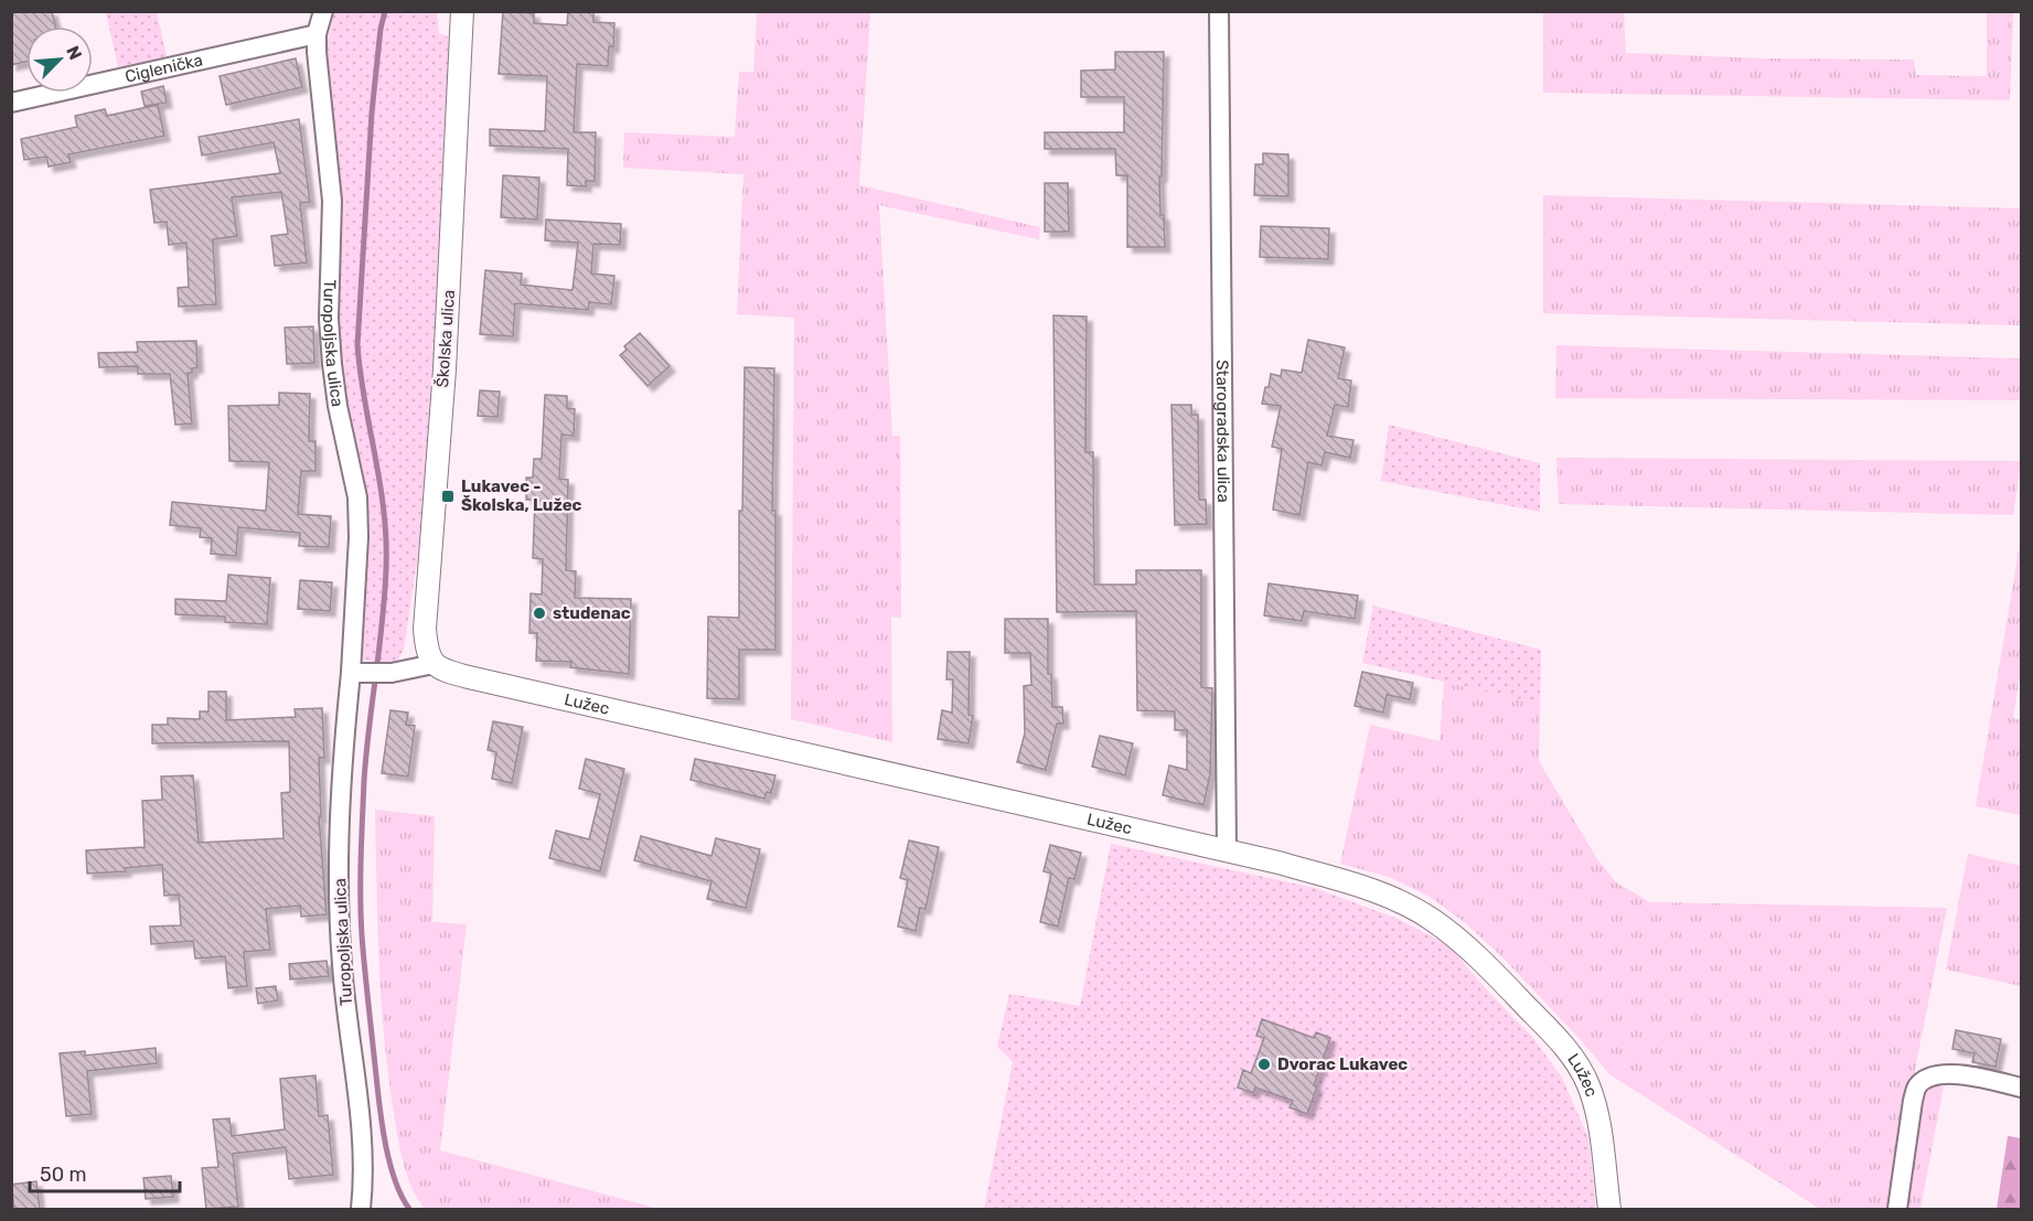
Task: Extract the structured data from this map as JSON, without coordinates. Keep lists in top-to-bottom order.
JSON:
{
  "streets": {
    "street": [
      "Ciglenička",
      "Školska ulica",
      "Turopoljska ulica",
      "Starogradska ulica",
      "Lužec"
    ]
  },
  "crossings": [
    ["Ciglenička", "Turopoljska ulica"],
    ["Školska ulica", "Lužec"],
    ["Starogradska ulica", "Lužec"]
  ],
  "places": {
    "transit": ["Lukavec - Školska, Lužec"],
    "other": ["studenac", "Dvorac Lukavec"]
  },
  "scale_bar": "50 m",
  "north": "top right"
}
